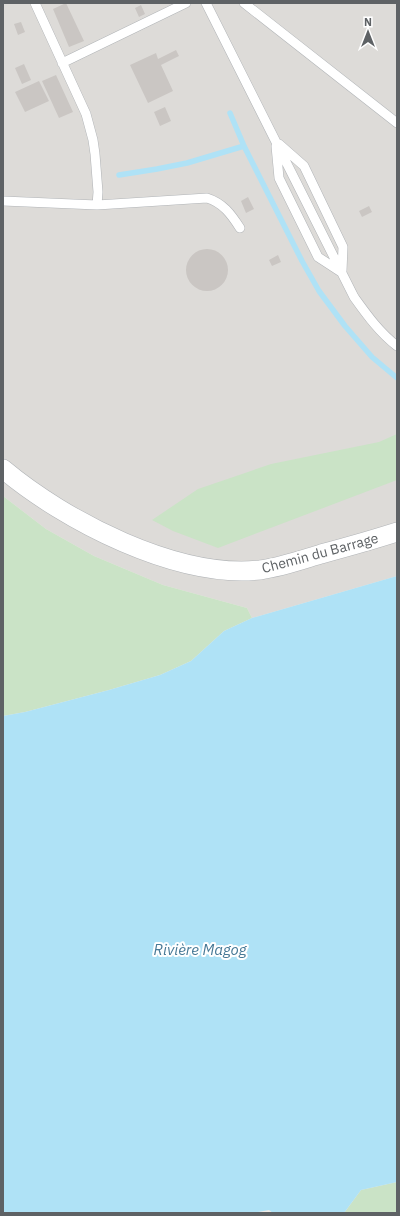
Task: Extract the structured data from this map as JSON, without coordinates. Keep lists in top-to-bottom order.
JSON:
{
  "streets": {
    "street": ["Chemin du Barrage"]
  },
  "water": ["Rivière Magog"],
  "north": "top"
}
